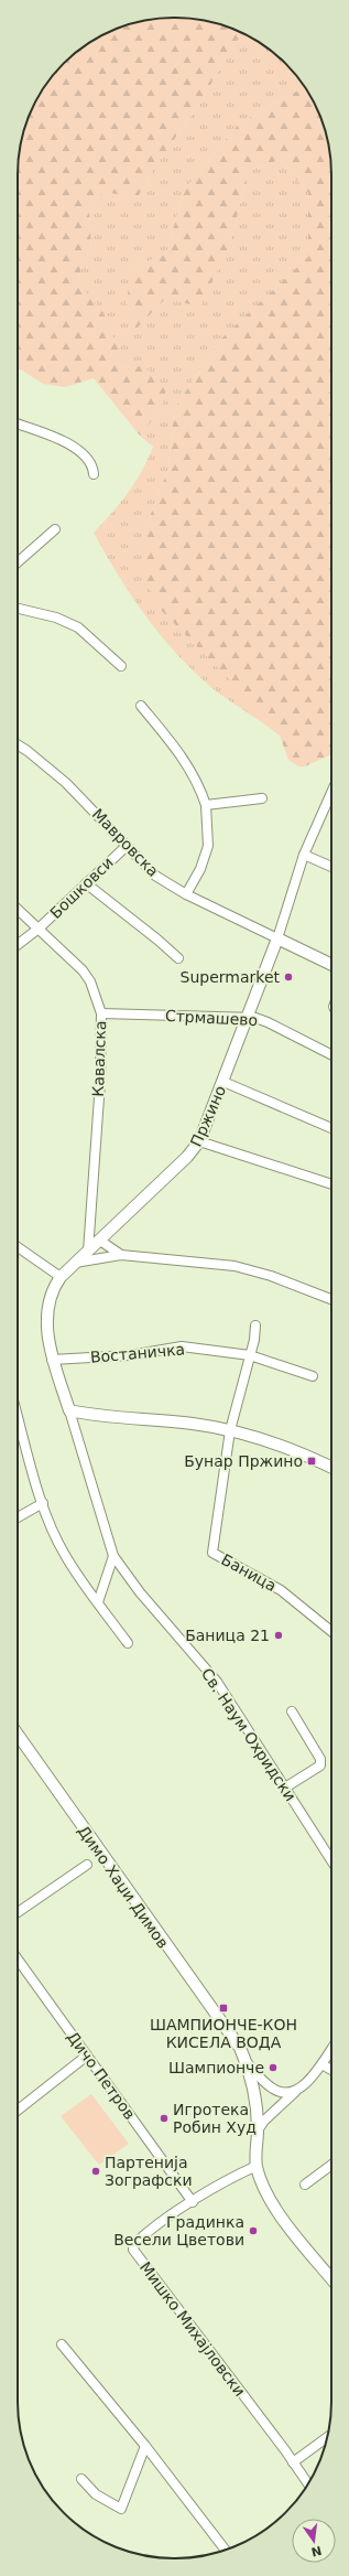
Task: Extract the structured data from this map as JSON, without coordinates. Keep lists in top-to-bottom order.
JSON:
{
  "streets": {
    "street": [
      "Мавровска",
      "Бошковси",
      "Стрмашево",
      "Кавалска",
      "Пржино",
      "Востаничка",
      "Баница",
      "Св. Наум Охридски",
      "Димо Хаџи Димов",
      "Дичо Петров",
      "Мишко Михајловски"
    ]
  },
  "crossings": [
    ["Мавровска", "Бошковси"],
    ["Мавровска", "Пржино"],
    ["Бошковси", "Кавалска"],
    ["Стрмашево", "Кавалска"],
    ["Стрмашево", "Пржино"],
    ["Кавалска", "Пржино"],
    ["Пржино", "Востаничка"],
    ["Пржино", "Св. Наум Охридски"],
    ["Димо Хаџи Димов", "Мишко Михајловски"],
    ["Дичо Петров", "Мишко Михајловски"]
  ],
  "places": {
    "other": [
      "Supermarket",
      "Баница 21",
      "Шампионче",
      "Игротека Робин Худ",
      "Партенија Зографски",
      "Градинка Весели Цветови"
    ],
    "transit": ["Бунар Пржино", "ШАМПИОНЧЕ-КОН КИСЕЛА ВОДА"]
  },
  "north": "bottom"
}
